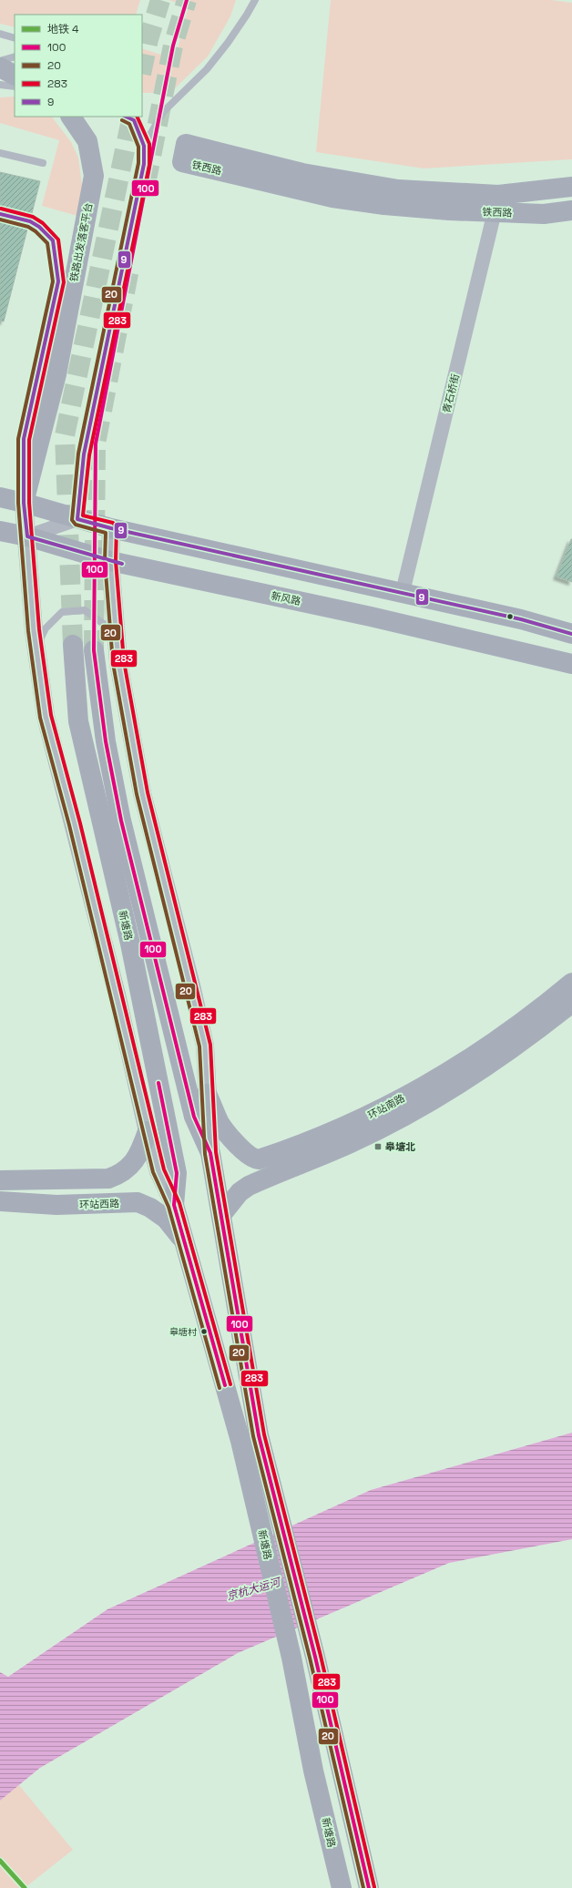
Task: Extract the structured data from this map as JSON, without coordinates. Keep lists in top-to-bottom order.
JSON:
{
  "streets": {
    "main road": [
      "铁西路",
      "铁路出发落客平台",
      "新风路",
      "新塘路",
      "环站南路",
      "环站西路"
    ],
    "street": ["青石桥街"]
  },
  "crossings": [
    ["铁西路", "青石桥街"],
    ["铁路出发落客平台", "新塘路"],
    ["新风路", "新塘路"],
    ["新塘路", "环站南路"],
    ["新塘路", "环站西路"]
  ],
  "water": ["京杭大运河"],
  "places": {
    "transit": ["皋塘北"],
    "other": ["皋塘村"]
  },
  "lines": [
    "transit line 100",
    "transit line 283",
    "transit line 9",
    "transit line 20",
    "metro line 4"
  ],
  "legend": [
    "地铁 4",
    "100",
    "20",
    "283",
    "9"
  ]
}
